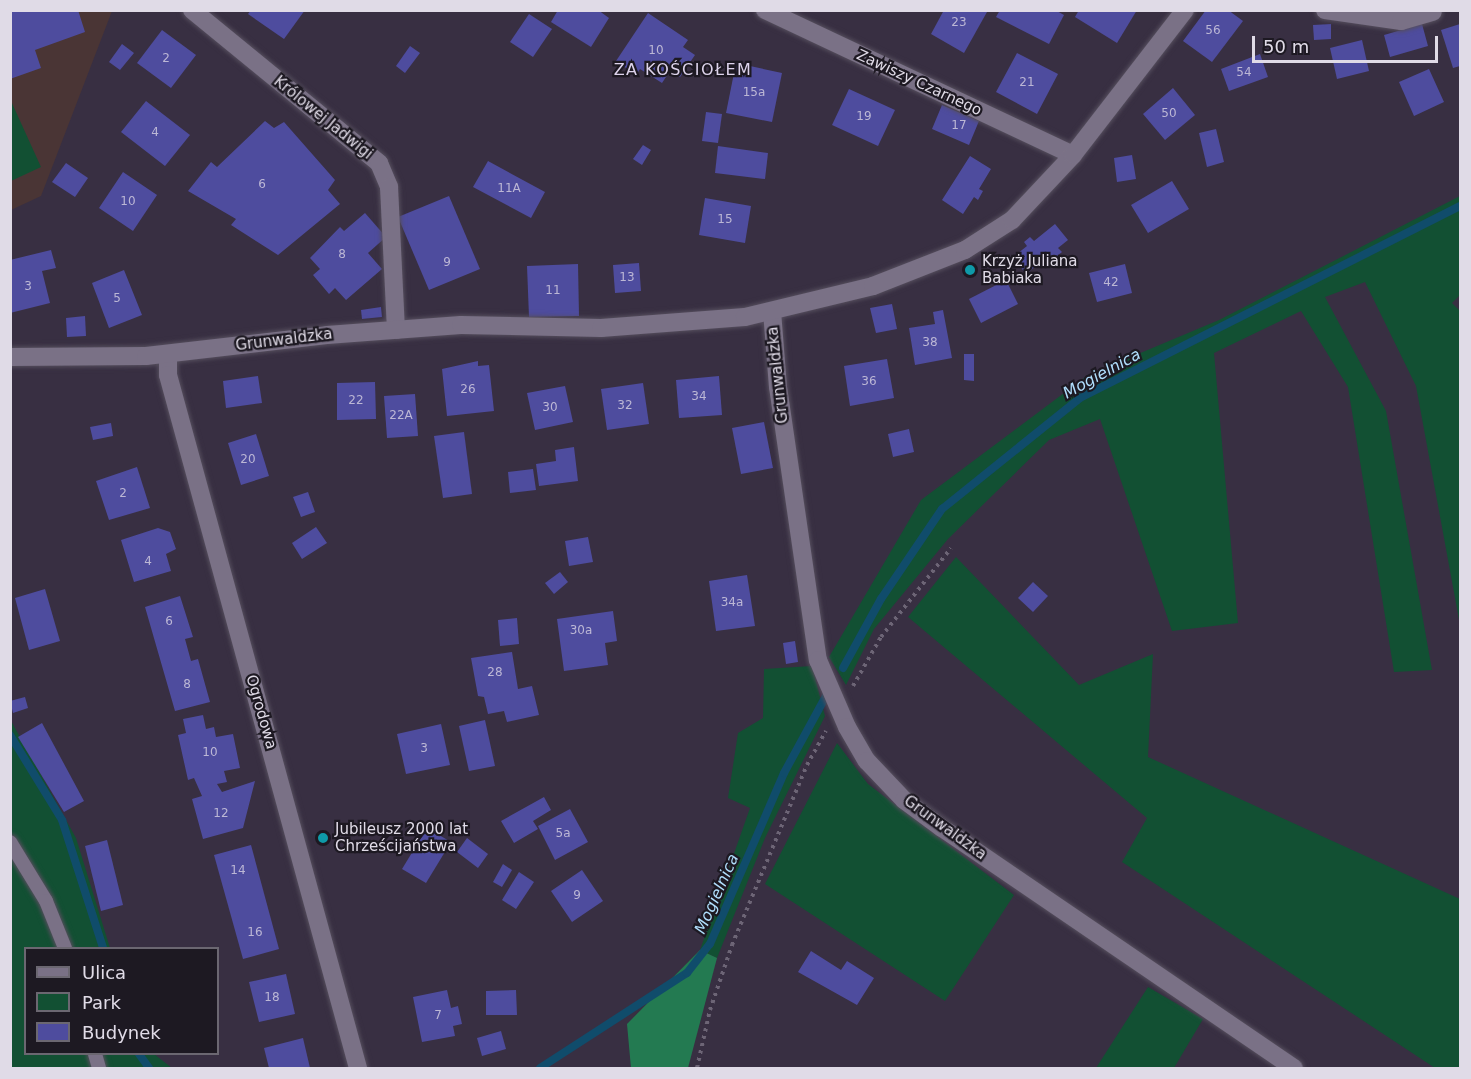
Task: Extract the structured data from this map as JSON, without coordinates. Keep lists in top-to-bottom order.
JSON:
{
  "streets": {
    "street": [
      "Zawiszy Czarnego",
      "Królowej Jadwigi",
      "Grunwaldzka",
      "Ogrodowa"
    ]
  },
  "crossings": [
    ["Zawiszy Czarnego", "Grunwaldzka"],
    ["Królowej Jadwigi", "Grunwaldzka"],
    ["Grunwaldzka", "Ogrodowa"]
  ],
  "districts": ["ZA KOŚCIOŁEM"],
  "water": ["Mogielnica"],
  "places": ["Krzyż Juliana Babiaka", "Jubileusz 2000 lat Chrześcijaństwa"],
  "house_numbers": [
    "23",
    "56",
    "10",
    "2",
    "54",
    "21",
    "15a",
    "50",
    "19",
    "17",
    "4",
    "6",
    "11A",
    "10",
    "15",
    "8",
    "9",
    "13",
    "42",
    "3",
    "11",
    "5",
    "38",
    "36",
    "26",
    "34",
    "22",
    "32",
    "30",
    "22A",
    "20",
    "2",
    "4",
    "34a",
    "6",
    "30a",
    "28",
    "8",
    "3",
    "10",
    "12",
    "5a",
    "14",
    "9",
    "16",
    "18",
    "7"
  ],
  "legend": ["Ulica", "Park", "Budynek"],
  "scale_bar": "50 m"
}
